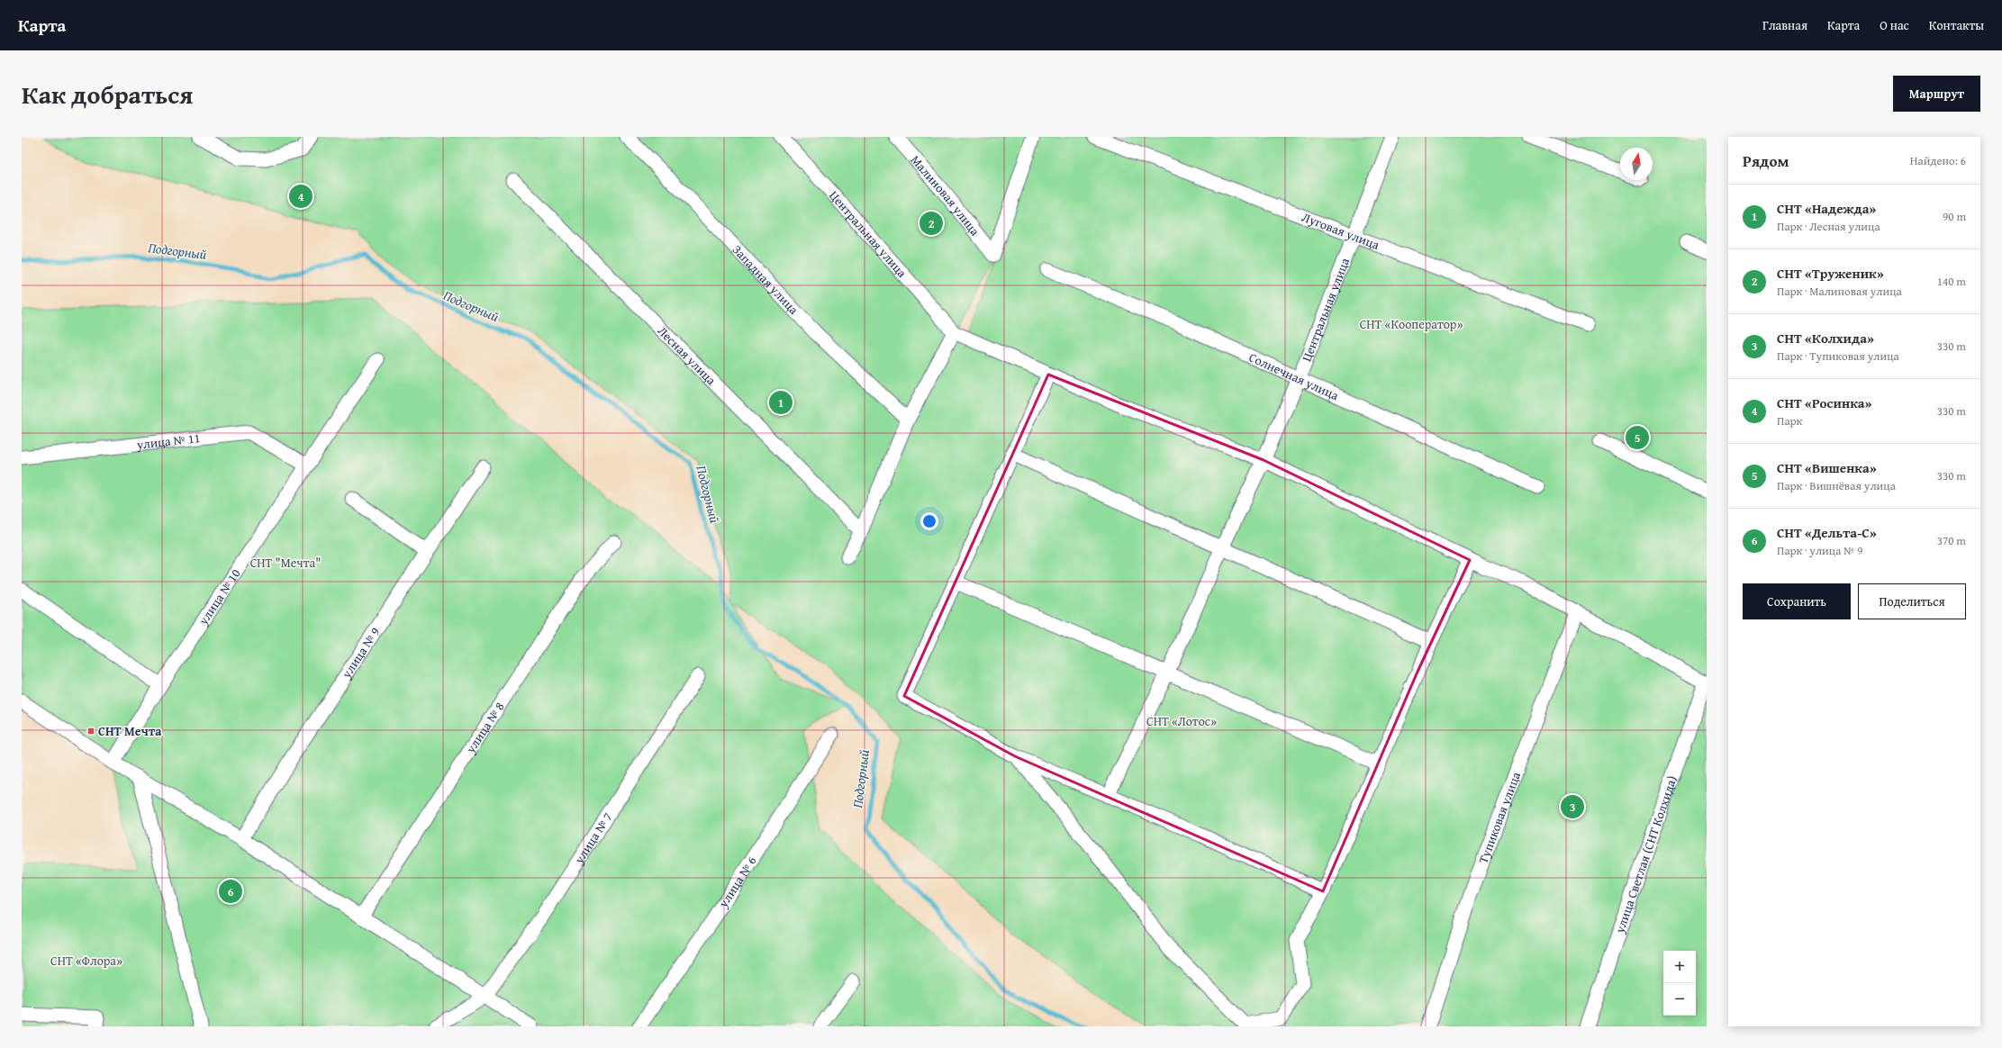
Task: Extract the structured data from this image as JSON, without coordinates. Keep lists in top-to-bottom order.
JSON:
{
  "streets": {
    "street": [
      "Малиновая улица",
      "Луговая улица",
      "Центральная улица",
      "Западная улица",
      "Лесная улица",
      "Солнечная улица",
      "улица № 11",
      "улица № 10",
      "улица № 9",
      "улица № 8",
      "Тупиковая улица",
      "улица № 7",
      "улица Светлая (СНТ Колхида)",
      "улица № 6"
    ]
  },
  "crossings": [
    ["Луговая улица", "Центральная улица"],
    ["Центральная улица", "Солнечная улица"],
    ["улица № 11", "улица № 10"]
  ],
  "water": ["Подгорный"],
  "parks": [
    "СНТ «Кооператор»",
    "СНТ \"Мечта\"",
    "СНТ «Лотос»",
    "СНТ «Флора»"
  ],
  "places": {
    "transit": ["СНТ Мечта"]
  },
  "north": "top",
  "page": {
    "header": "Карта",
    "nav": [
      "Главная",
      "Карта",
      "О нас",
      "Контакты"
    ],
    "title": "Как добраться",
    "buttons": [
      "Маршрут",
      ["Сохранить", "Поделиться"]
    ],
    "heading": ["Рядом", "Найдено: 6"],
    "pins": [
      "4",
      "2",
      "1",
      "5",
      "3",
      "6"
    ],
    "list": [
      {
        "mark": "1",
        "name": "СНТ «Надежда»",
        "note": "Парк · Лесная улица",
        "value": "90 m"
      },
      {
        "mark": "2",
        "name": "СНТ «Труженик»",
        "note": "Парк · Малиновая улица",
        "value": "140 m"
      },
      {
        "mark": "3",
        "name": "СНТ «Колхида»",
        "note": "Парк · Тупиковая улица",
        "value": "330 m"
      },
      {
        "mark": "4",
        "name": "СНТ «Росинка»",
        "note": "Парк",
        "value": "330 m"
      },
      {
        "mark": "5",
        "name": "СНТ «Вишенка»",
        "note": "Парк · Вишнёвая улица",
        "value": "330 m"
      },
      {
        "mark": "6",
        "name": "СНТ «Дельта-С»",
        "note": "Парк · улица № 9",
        "value": "370 m"
      }
    ],
    "map_buttons": ["+", "−"]
  }
}
